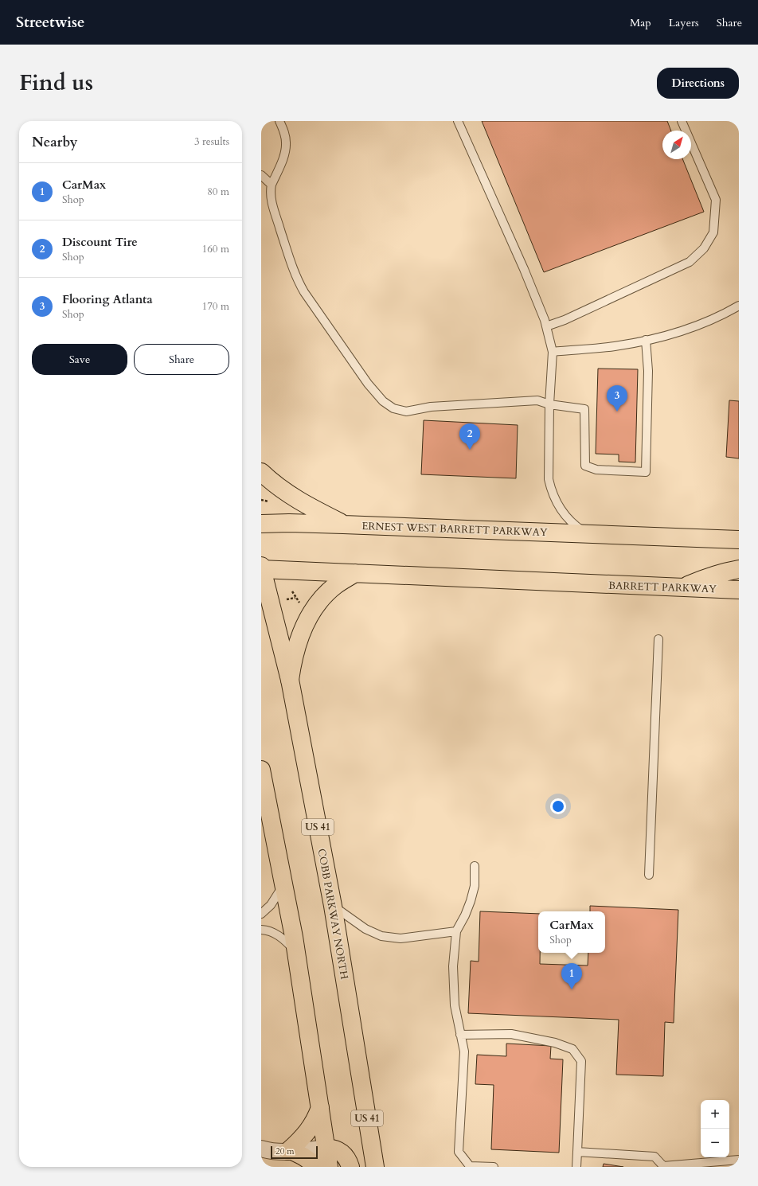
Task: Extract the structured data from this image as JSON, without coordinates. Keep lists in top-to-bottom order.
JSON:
{
  "streets": {
    "main road": [
      "ERNEST WEST BARRETT PARKWAY",
      "BARRETT PARKWAY",
      "US 41",
      "COBB PARKWAY NORTH"
    ]
  },
  "scale_bar": "20 m",
  "north": "top right",
  "page": {
    "header": "Streetwise",
    "nav": ["Map", "Layers", "Share"],
    "title": "Find us",
    "buttons": [
      "Directions",
      ["Save", "Share"]
    ],
    "heading": ["Nearby", "3 results"],
    "list": [
      {
        "mark": "1",
        "name": "CarMax",
        "note": "Shop",
        "value": "80 m"
      },
      {
        "mark": "2",
        "name": "Discount Tire",
        "note": "Shop",
        "value": "160 m"
      },
      {
        "mark": "3",
        "name": "Flooring Atlanta",
        "note": "Shop",
        "value": "170 m"
      }
    ],
    "pins": ["3", "2", "1"],
    "popup": ["CarMax", "Shop"],
    "map_buttons": ["+", "−"],
    "scale": "20 m"
  }
}
